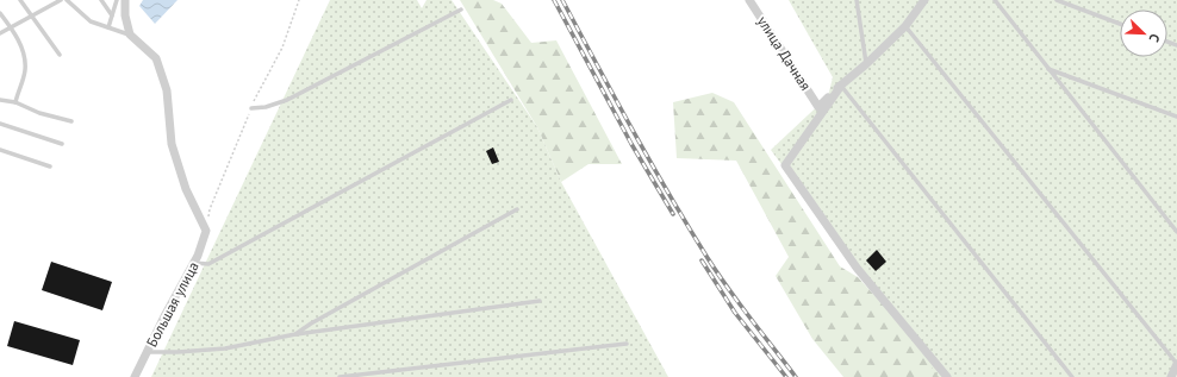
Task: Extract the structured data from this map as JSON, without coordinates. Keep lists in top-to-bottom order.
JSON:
{
  "streets": {
    "street": ["улица Дачная", "Большая улица"]
  },
  "north": "bottom right"
}
